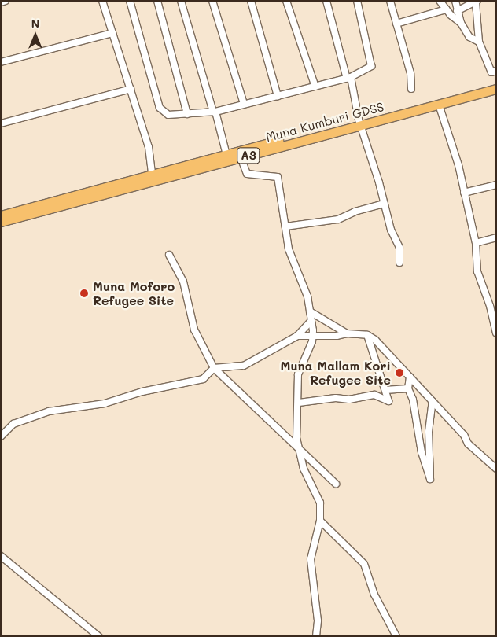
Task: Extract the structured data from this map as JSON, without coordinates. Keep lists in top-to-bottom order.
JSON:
{
  "streets": {
    "highway": ["Muna Kumburi GDSS", "A3"]
  },
  "places": ["Muna Moforo Refugee Site", "Muna Mallam Kori Refugee Site"],
  "north": "top"
}
